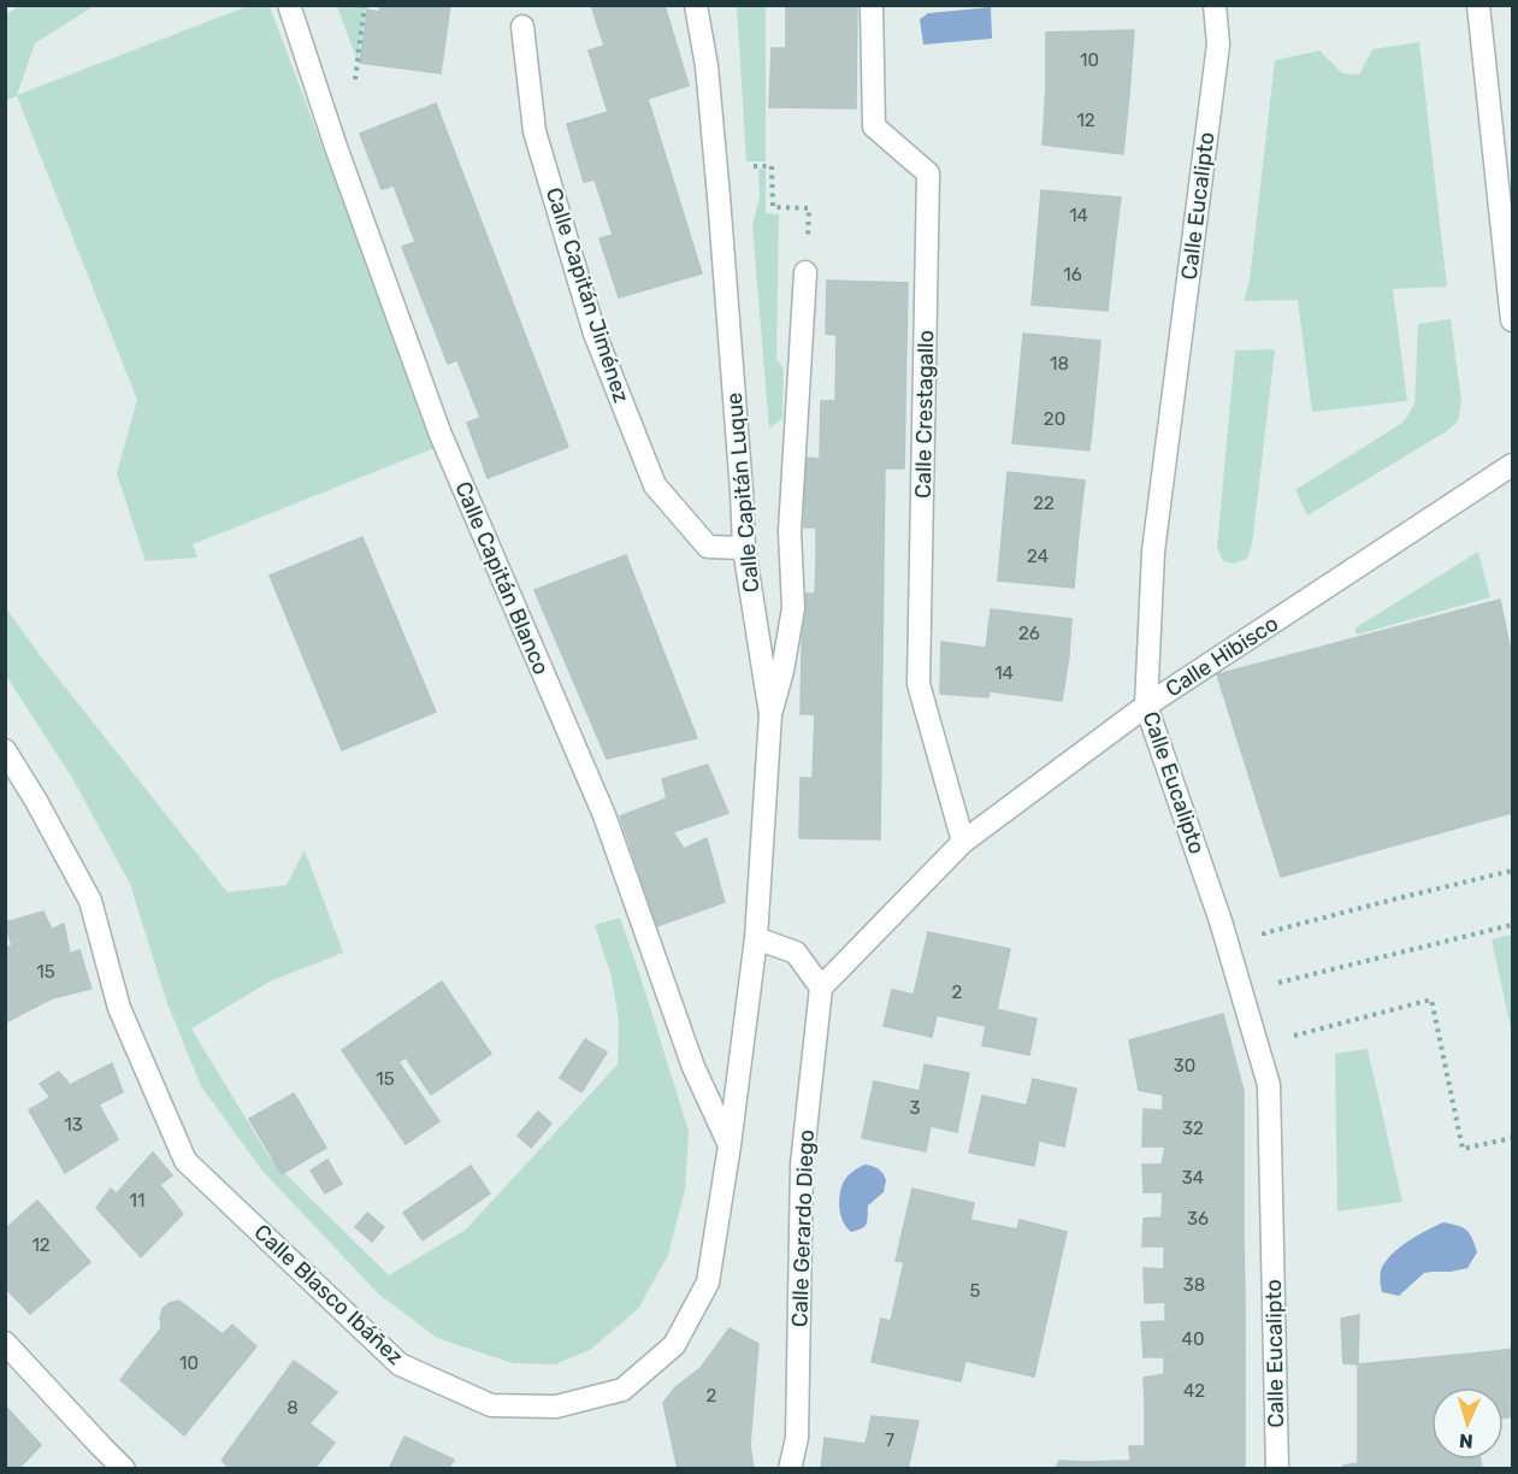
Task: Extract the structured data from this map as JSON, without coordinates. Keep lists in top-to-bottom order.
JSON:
{
  "streets": {
    "street": [
      "Calle Eucalipto",
      "Calle Capitán Jiménez",
      "Calle Crestagallo",
      "Calle Capitán Luque",
      "Calle Capitán Blanco",
      "Calle Hibisco",
      "Calle Gerardo Diego",
      "Calle Blasco Ibáñez"
    ]
  },
  "crossings": [
    ["Calle Eucalipto", "Calle Hibisco"],
    ["Calle Capitán Jiménez", "Calle Capitán Luque"],
    ["Calle Crestagallo", "Calle Hibisco"],
    ["Calle Capitán Luque", "Calle Blasco Ibáñez"],
    ["Calle Capitán Blanco", "Calle Blasco Ibáñez"],
    ["Calle Hibisco", "Calle Gerardo Diego"]
  ],
  "house_numbers": [
    "10",
    "12",
    "14",
    "16",
    "18",
    "20",
    "22",
    "24",
    "26",
    "14",
    "15",
    "2",
    "30",
    "15",
    "3",
    "13",
    "32",
    "34",
    "11",
    "36",
    "12",
    "38",
    "5",
    "40",
    "10",
    "42",
    "2",
    "8",
    "7"
  ],
  "north": "bottom"
}
